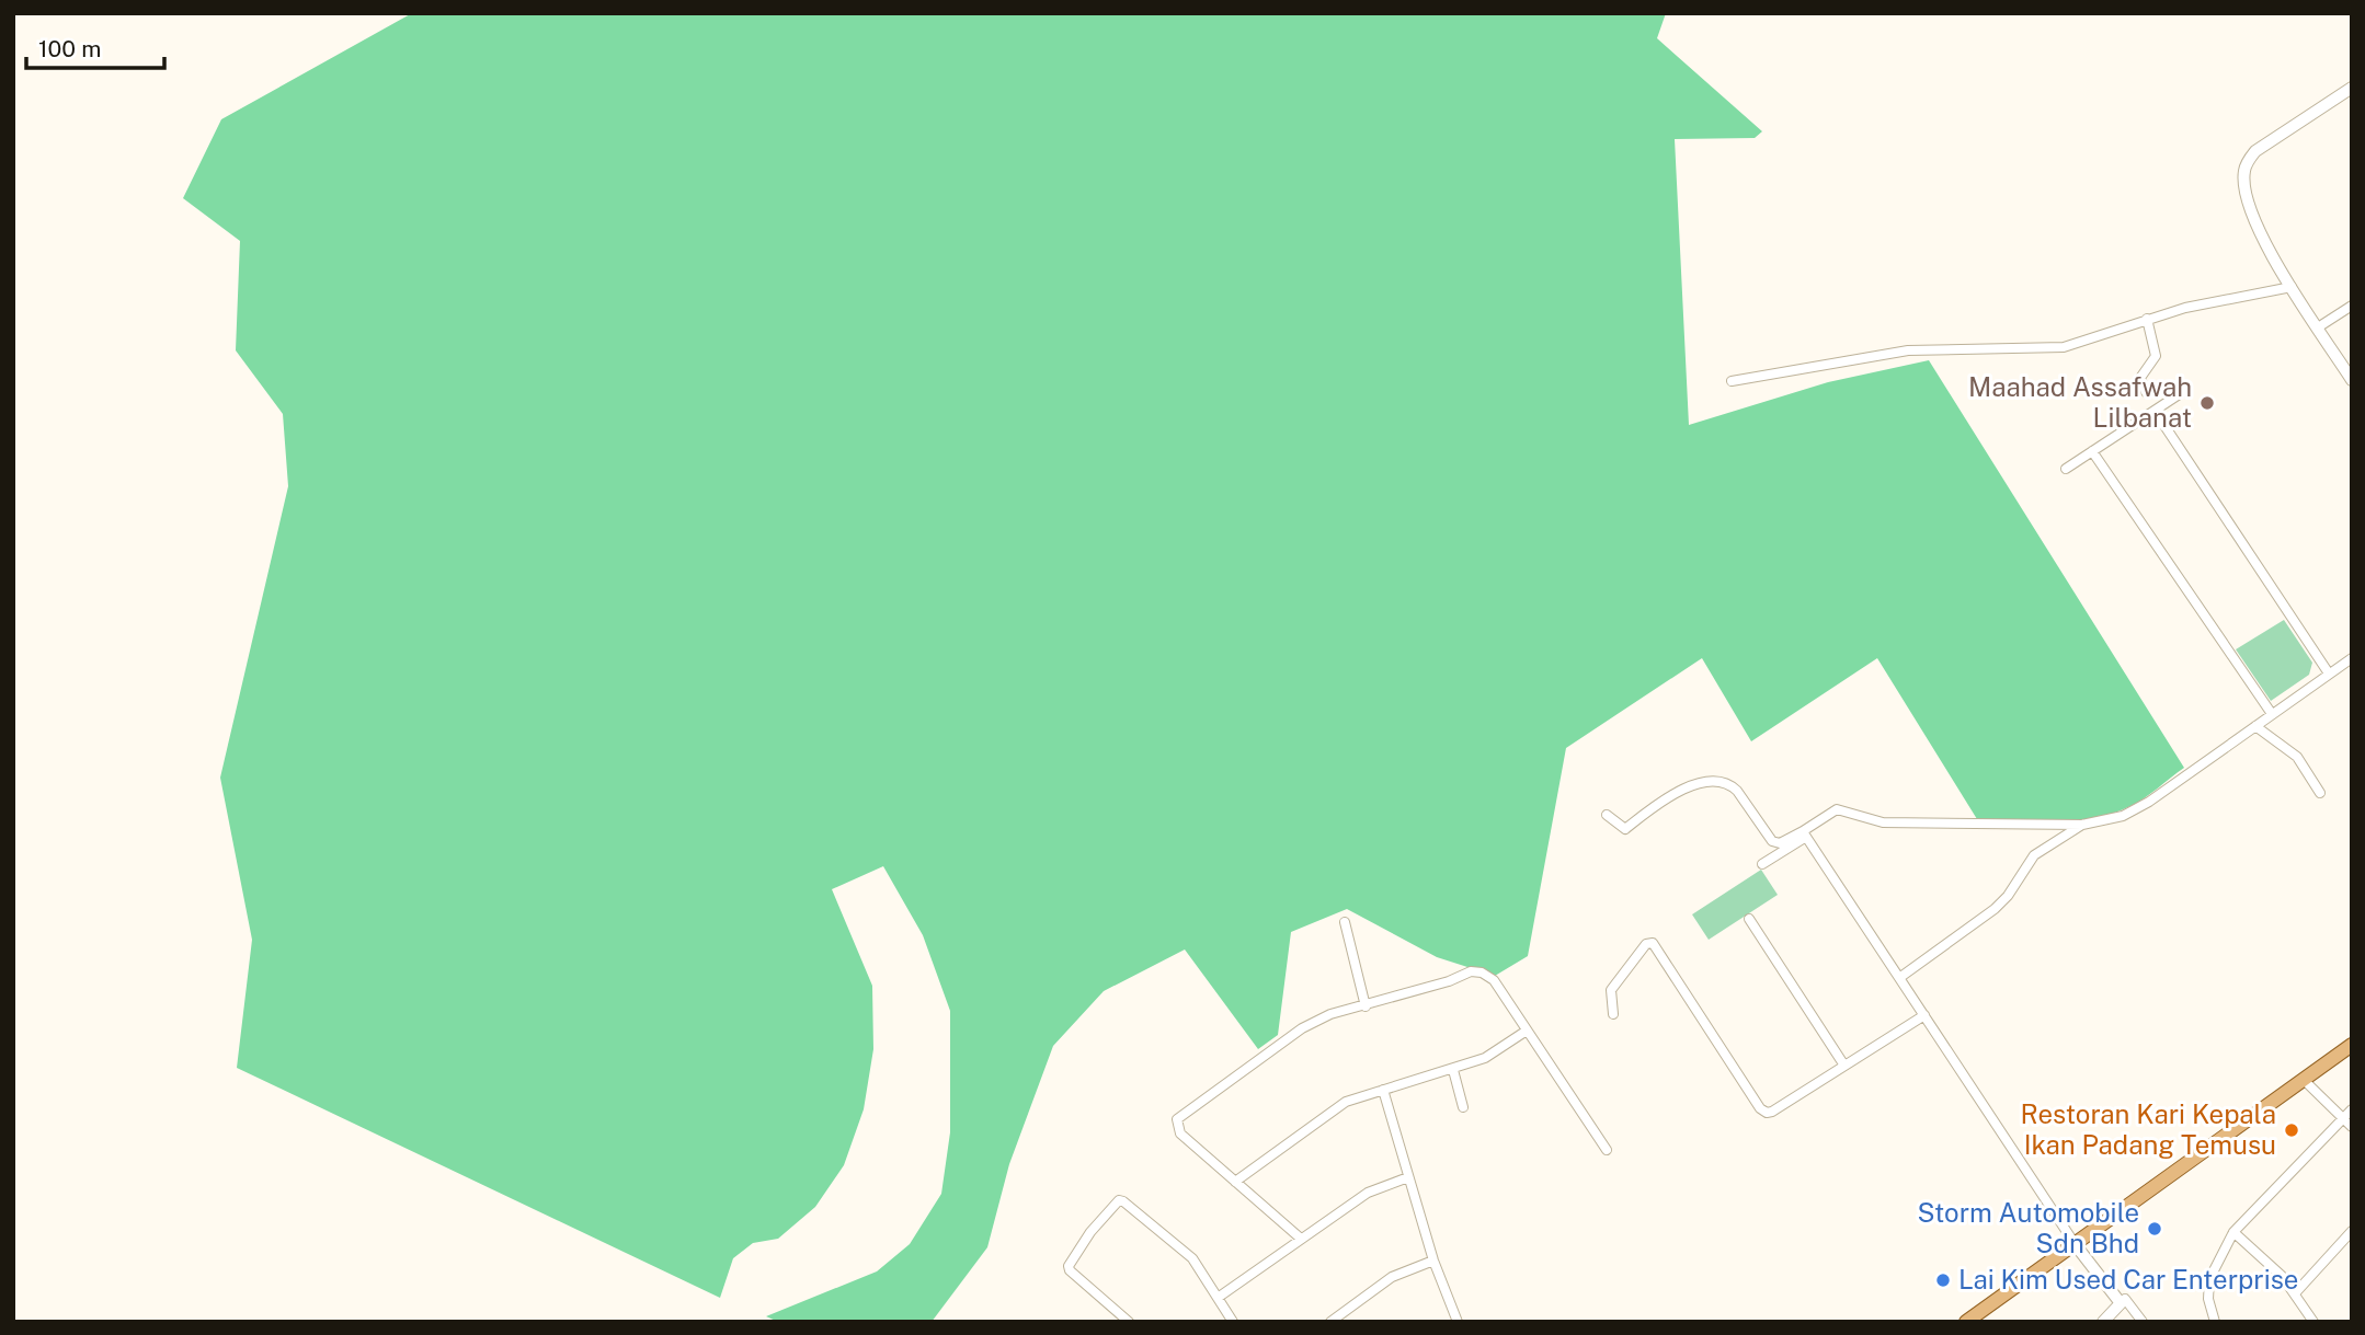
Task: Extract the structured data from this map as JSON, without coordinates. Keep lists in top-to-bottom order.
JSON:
{
  "places": [
    "Maahad Assafwah Lilbanat",
    "Restoran Kari Kepala Ikan Padang Temusu",
    "Storm Automobile Sdn Bhd",
    "Lai Kim Used Car Enterprise"
  ],
  "scale_bar": "100 m"
}
